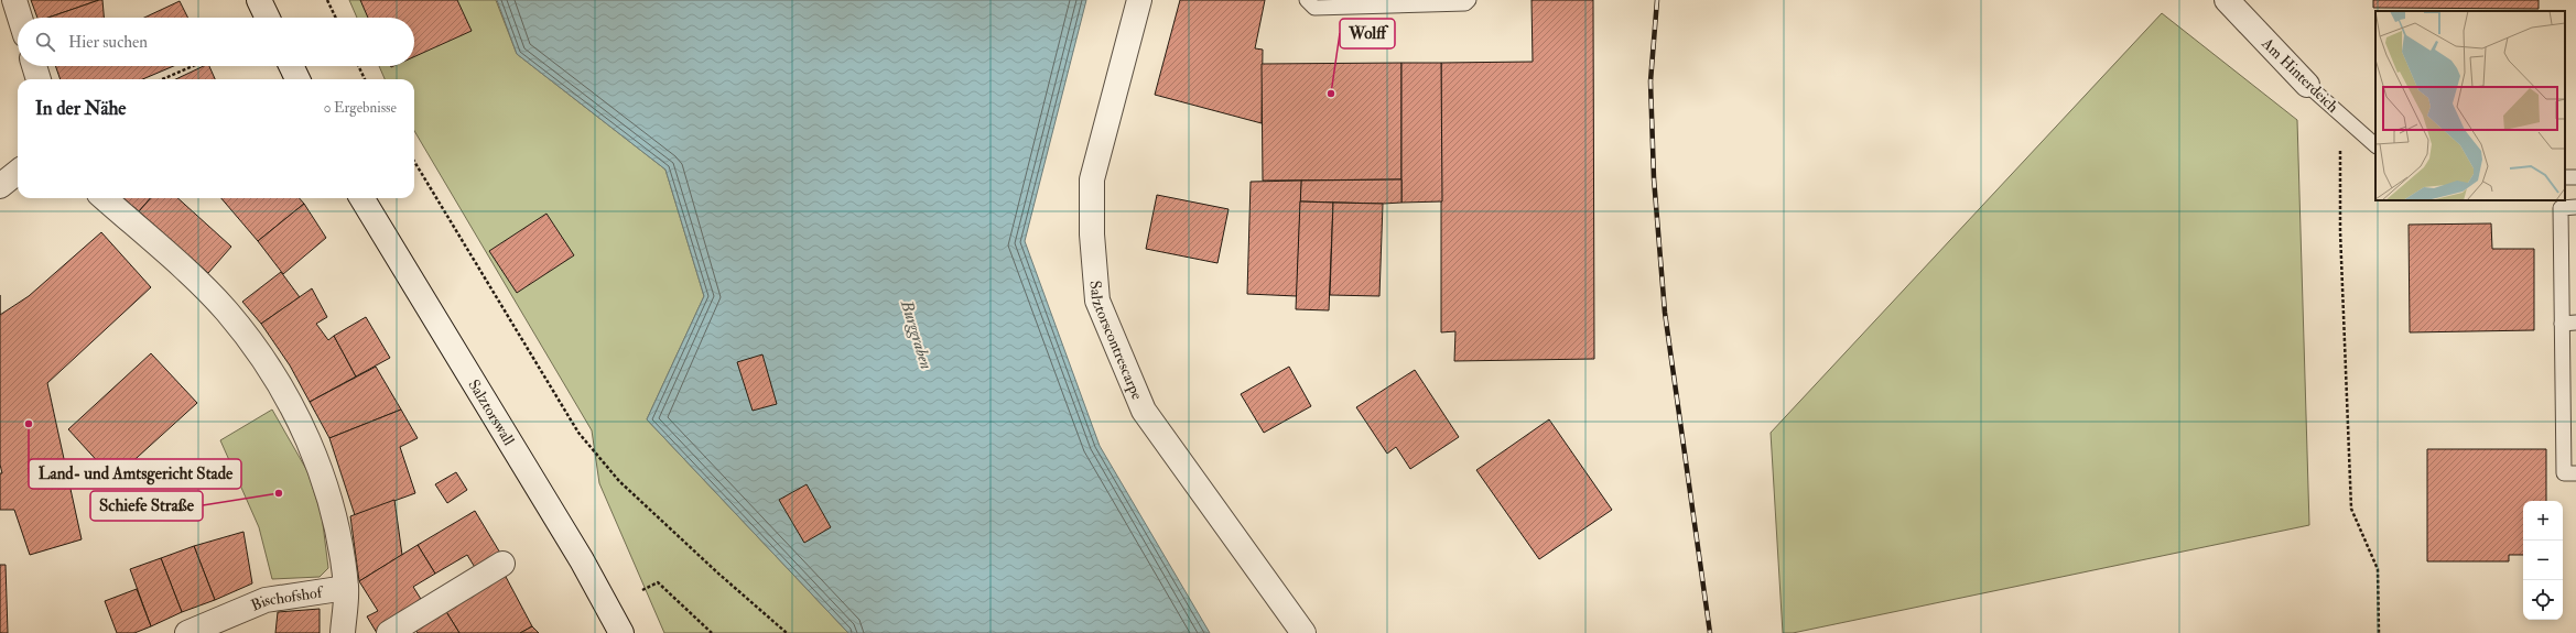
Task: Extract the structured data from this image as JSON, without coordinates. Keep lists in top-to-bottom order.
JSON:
{
  "streets": {
    "street": [
      "Am Hinterdeich",
      "Salztorscontrescarpe",
      "Salztorswall",
      "Bischofshof"
    ]
  },
  "water": ["Burggraben"],
  "places": ["Wolff", "Land- und Amtsgericht Stade", "Schiefe Straße"],
  "page": {
    "search": "Hier suchen",
    "heading": ["In der Nähe", "0 Ergebnisse"],
    "map_buttons": ["+", "−"]
  }
}
